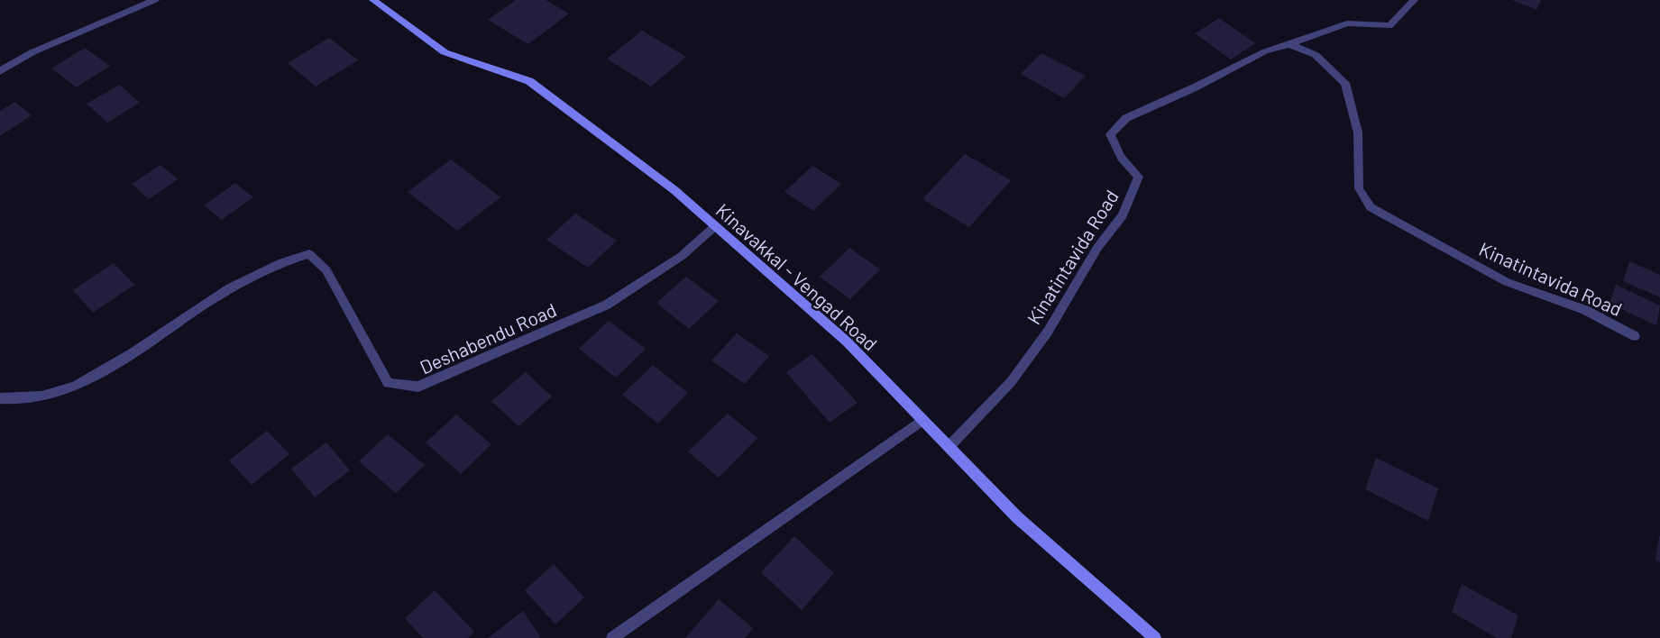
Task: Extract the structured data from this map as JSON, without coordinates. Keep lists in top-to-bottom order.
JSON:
{
  "streets": {
    "main road": ["Kinavakkal - Vengad Road"],
    "street": ["Kinatintavida Road", "Deshabendu Road"]
  },
  "crossings": [
    ["Kinatintavida Road", "Kinavakkal - Vengad Road"],
    ["Kinavakkal - Vengad Road", "Deshabendu Road"]
  ]
}
